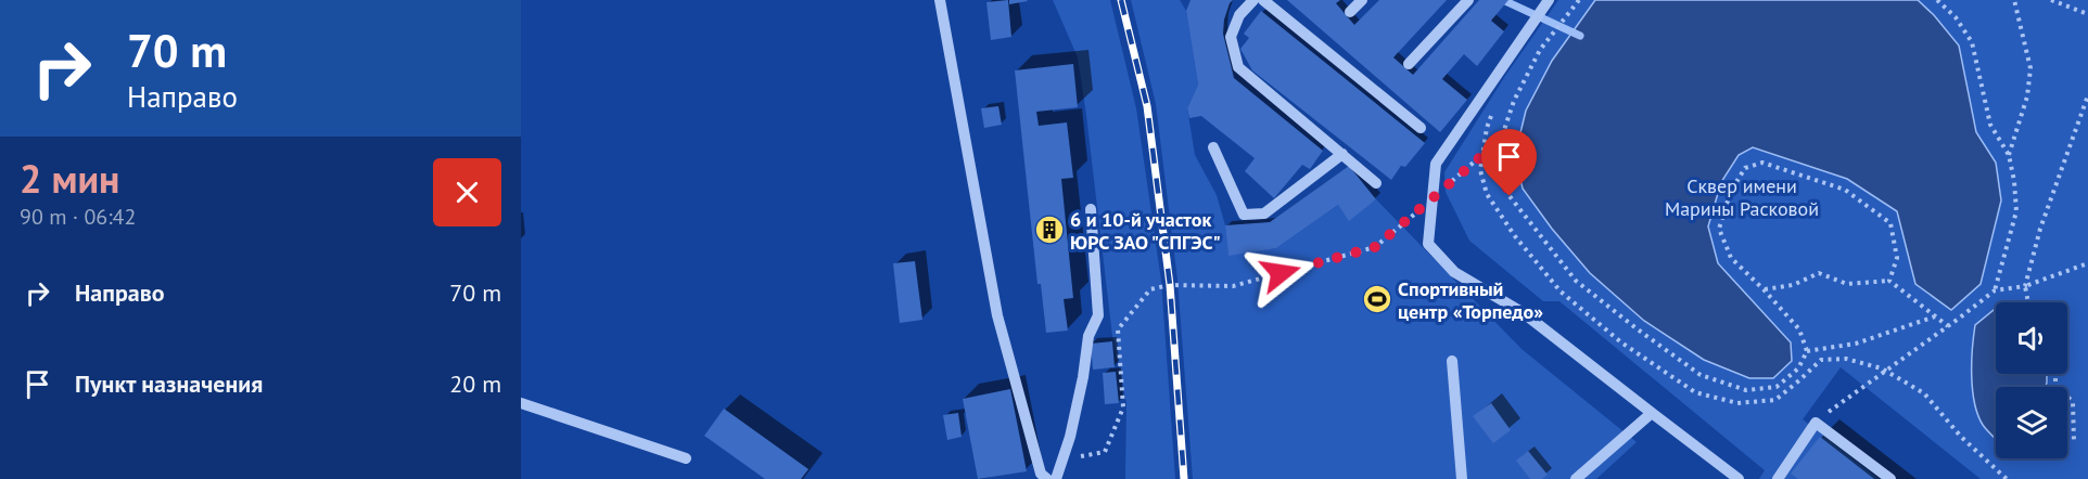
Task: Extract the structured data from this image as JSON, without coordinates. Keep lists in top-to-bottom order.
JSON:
{
  "parks": ["Сквер имени Марины Расковой"],
  "places": {
    "building": ["6 и 10-й участок ЮРС ЗАО \"СПГЭС\""],
    "sports": ["Спортивный центр «Торпедо»"]
  },
  "page": {
    "turn": ["70 m", "Направо"],
    "heading": ["2 мин", "90 m · 06:42"],
    "list": [
      {
        "name": "Направо",
        "value": "70 m"
      },
      {
        "name": "Пункт назначения",
        "value": "20 m"
      }
    ]
  }
}
